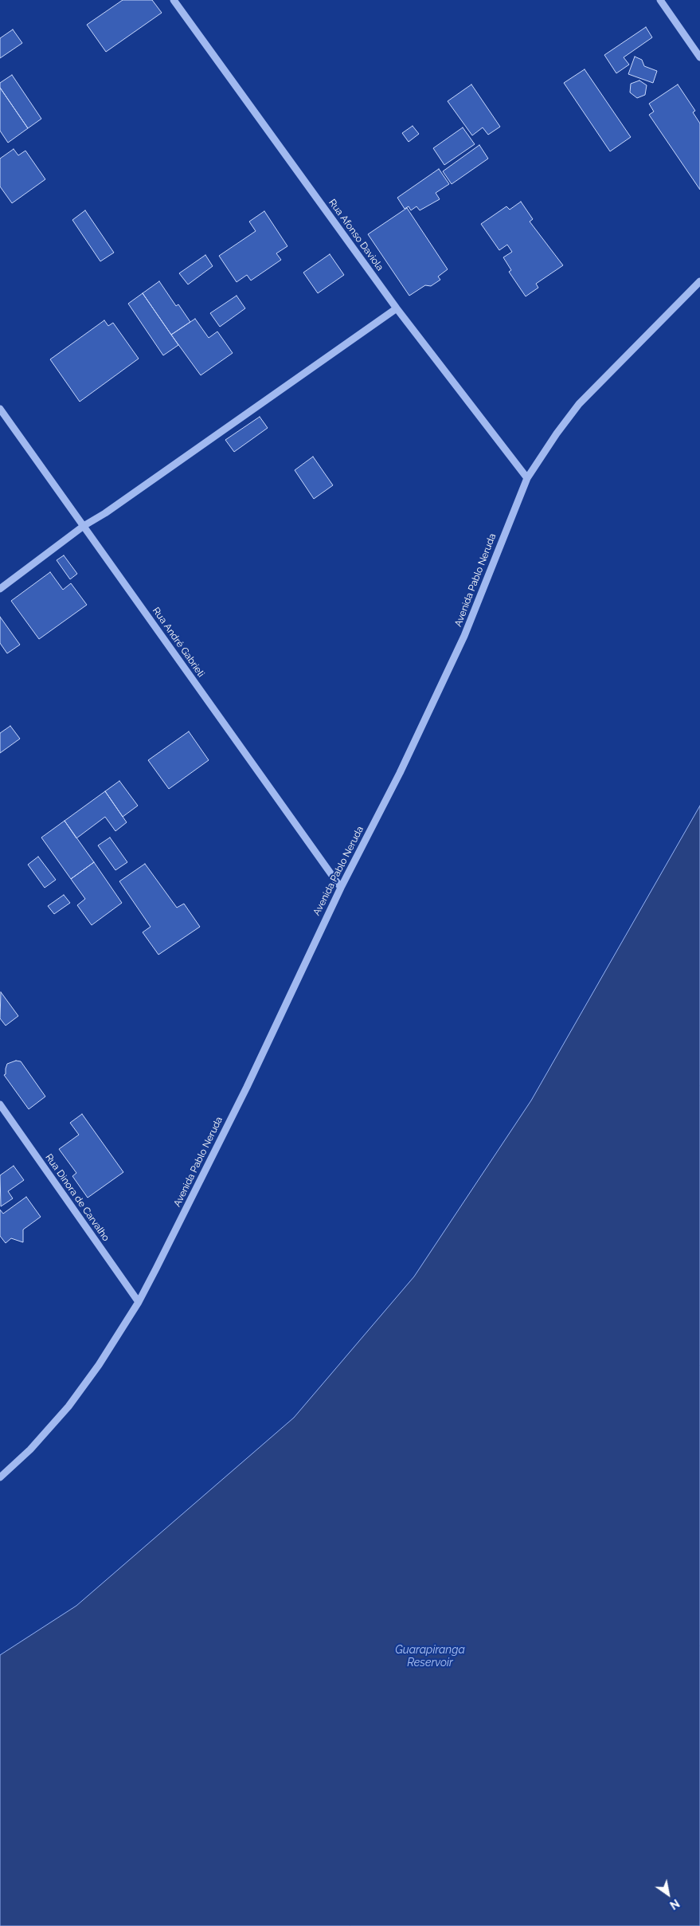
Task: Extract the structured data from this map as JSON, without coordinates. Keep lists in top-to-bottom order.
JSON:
{
  "streets": {
    "street": [
      "Rua Afonso Daviola",
      "Avenida Pablo Neruda",
      "Rua André Gabrieli",
      "Rua Dinora de Carvalho"
    ]
  },
  "crossings": [
    ["Rua Afonso Daviola", "Avenida Pablo Neruda"],
    ["Avenida Pablo Neruda", "Rua André Gabrieli"],
    ["Avenida Pablo Neruda", "Rua Dinora de Carvalho"]
  ],
  "water": ["Guarapiranga Reservoir"],
  "north": "bottom right"
}
